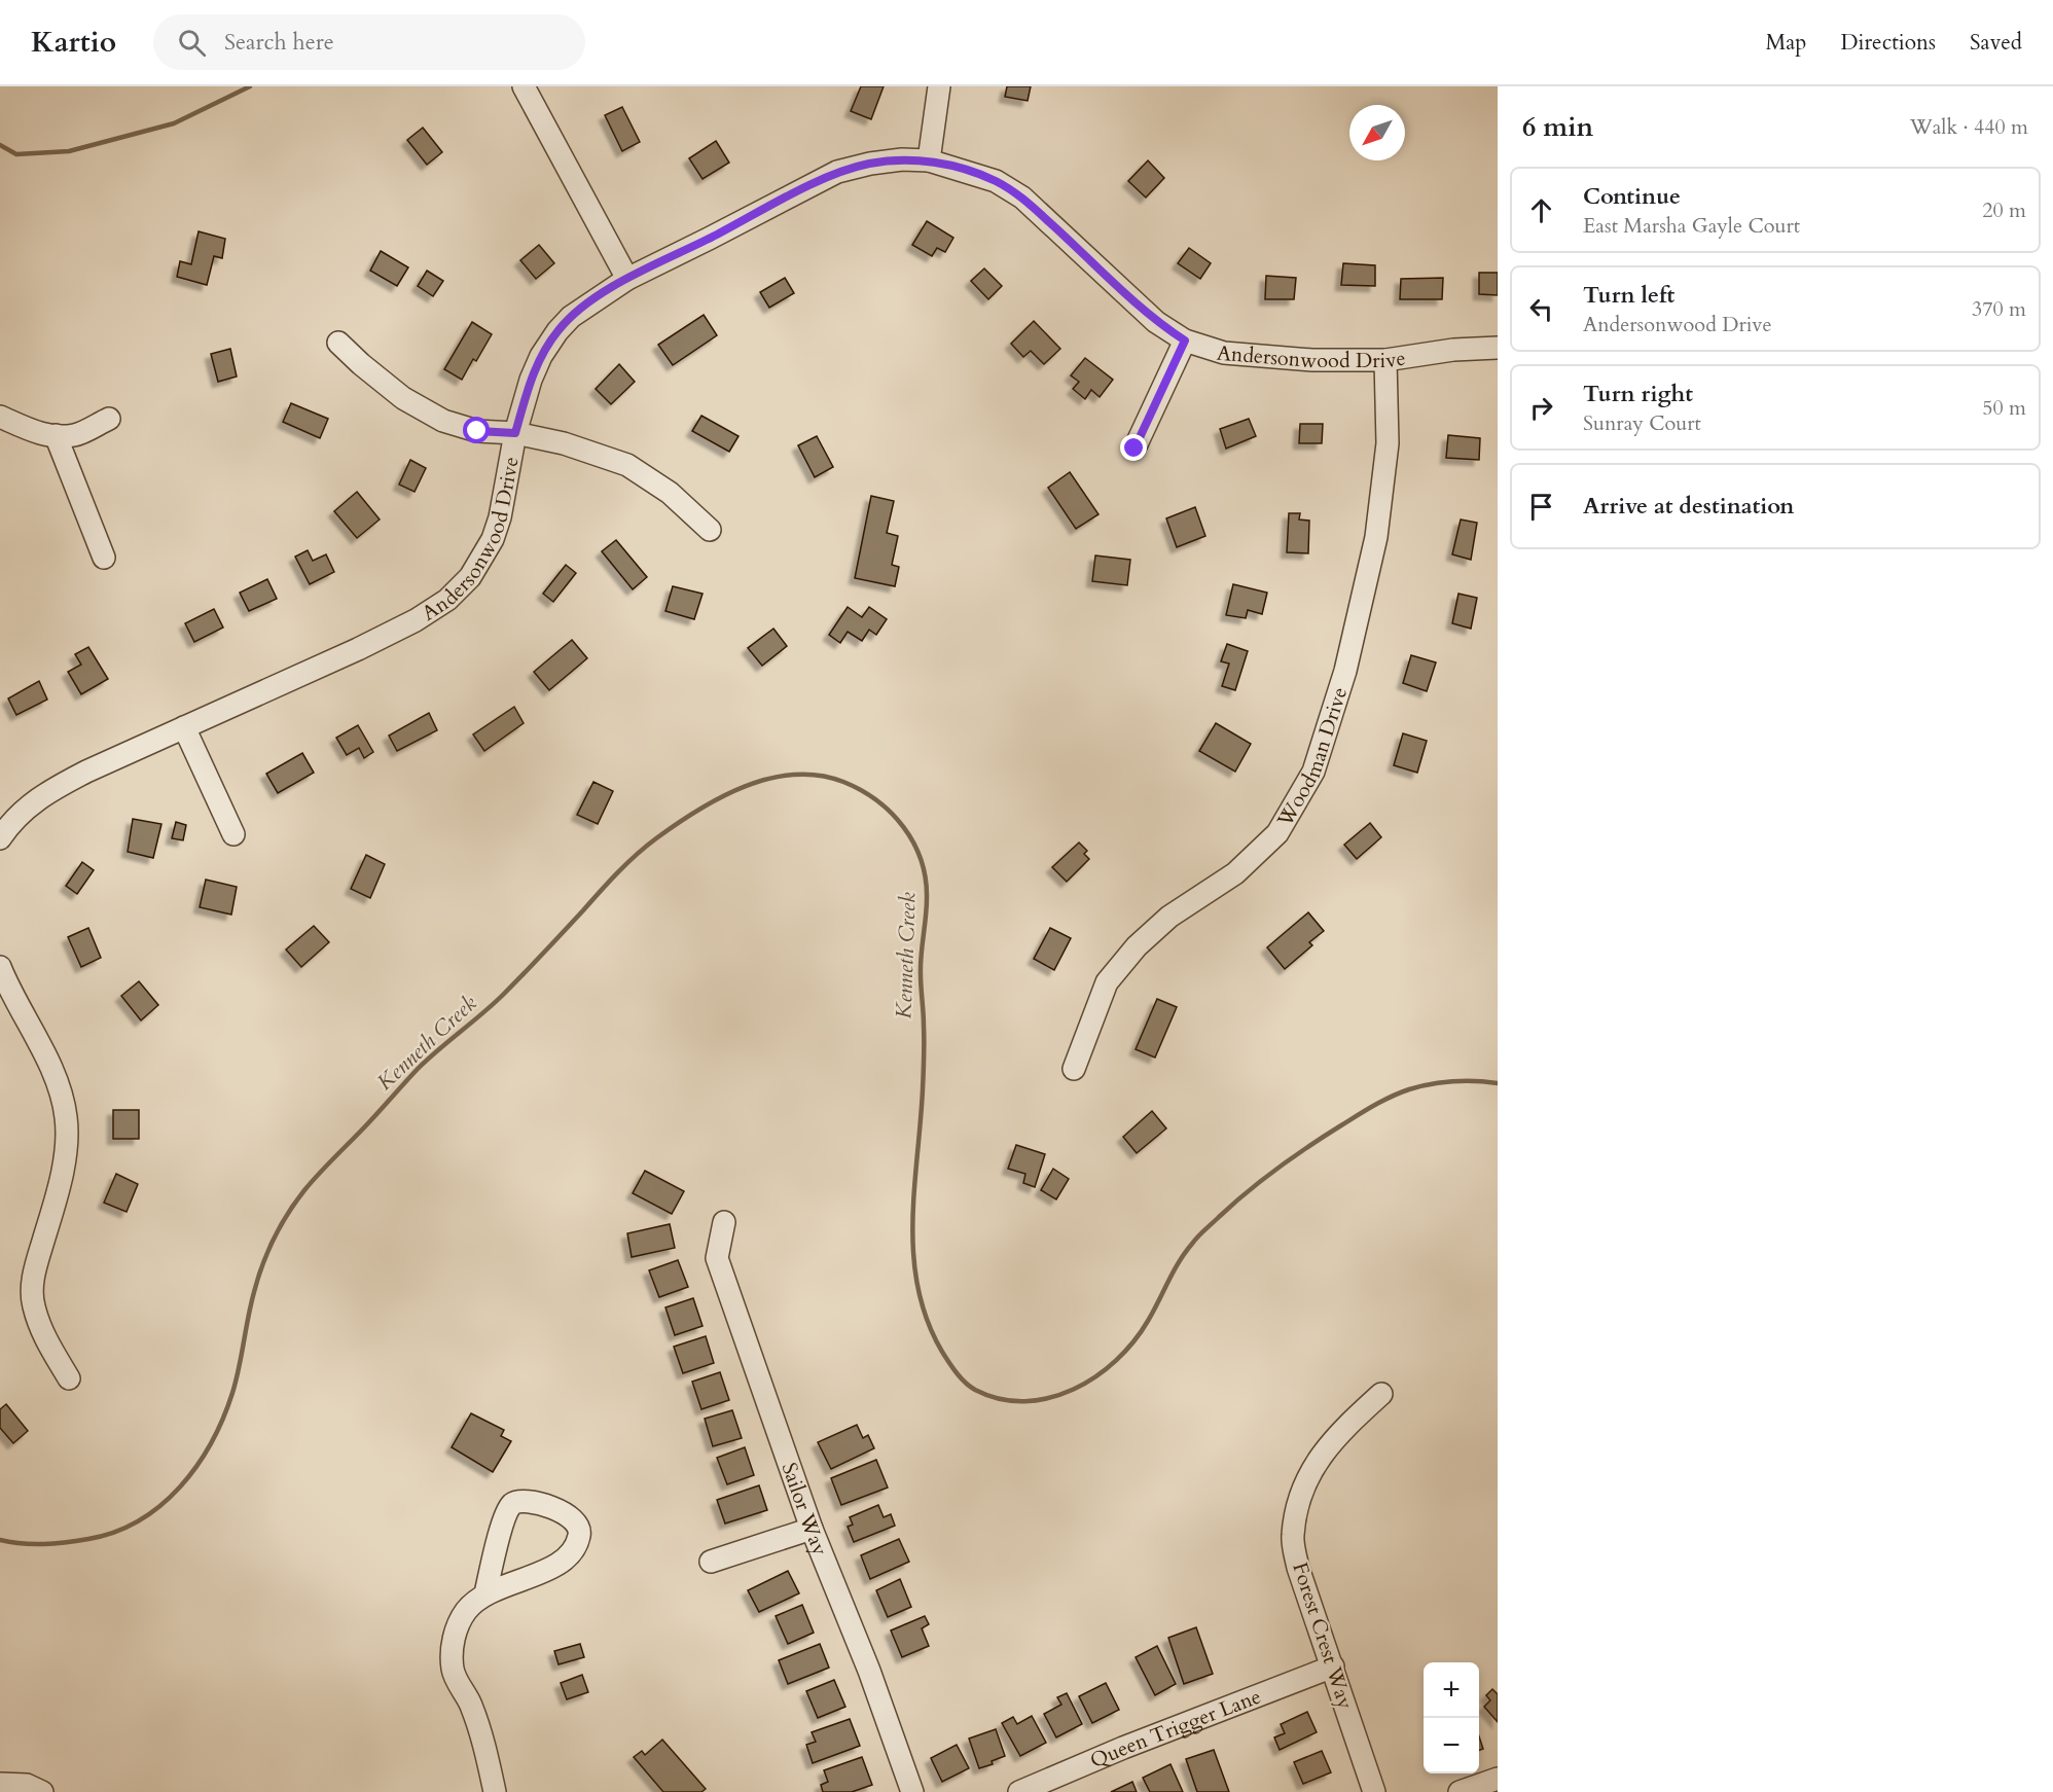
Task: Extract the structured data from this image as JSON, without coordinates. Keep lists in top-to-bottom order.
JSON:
{
  "streets": {
    "street": [
      "Andersonwood Drive",
      "Woodman Drive",
      "Sailor Way",
      "Forest Crest Way",
      "Queen Trigger Lane"
    ]
  },
  "crossings": [
    ["Andersonwood Drive", "Woodman Drive"],
    ["Forest Crest Way", "Queen Trigger Lane"]
  ],
  "water": ["Kenneth Creek"],
  "north": "bottom left",
  "page": {
    "header": "Kartio",
    "search": "Search here",
    "nav": ["Map", "Directions", "Saved"],
    "heading": ["6 min", "Walk · 440 m"],
    "list": [
      ["Continue", "East Marsha Gayle Court", "20 m"],
      ["Turn left", "Andersonwood Drive", "370 m"],
      ["Turn right", "Sunray Court", "50 m"],
      "Arrive at destination"
    ],
    "map_buttons": ["+", "−"]
  }
}
